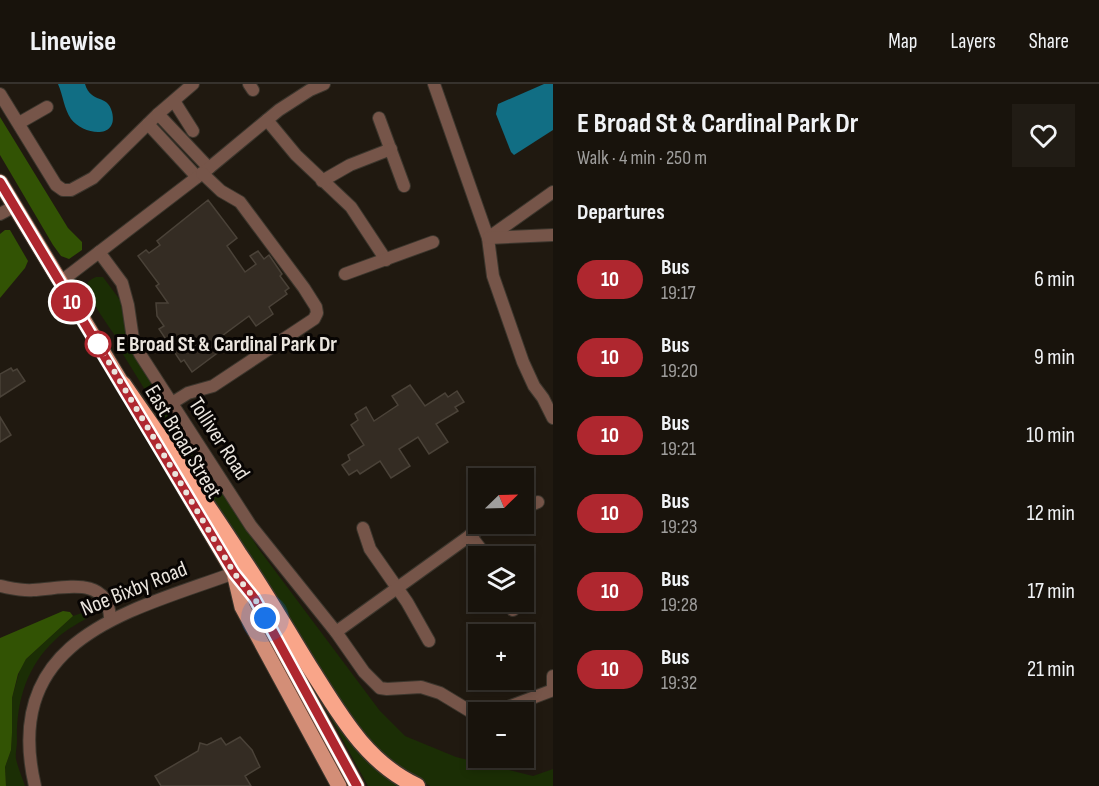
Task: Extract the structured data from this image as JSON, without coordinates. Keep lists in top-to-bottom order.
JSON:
{
  "streets": {
    "main road": ["East Broad Street"],
    "street": ["Tolliver Road", "Noe Bixby Road"]
  },
  "crossings": [
    ["East Broad Street", "Noe Bixby Road"]
  ],
  "places": ["E Broad St & Cardinal Park Dr"],
  "lines": ["bus line 10"],
  "north": "top right",
  "page": {
    "header": "Linewise",
    "nav": ["Map", "Layers", "Share"],
    "on_map": "10",
    "heading": [
      ["E Broad St & Cardinal Park Dr", "Walk · 4 min · 250 m"],
      "Departures"
    ],
    "list": [
      {
        "mark": "10",
        "name": "Bus",
        "note": "19:17",
        "value": "6 min"
      },
      {
        "mark": "10",
        "name": "Bus",
        "note": "19:20",
        "value": "9 min"
      },
      {
        "mark": "10",
        "name": "Bus",
        "note": "19:21",
        "value": "10 min"
      },
      {
        "mark": "10",
        "name": "Bus",
        "note": "19:23",
        "value": "12 min"
      },
      {
        "mark": "10",
        "name": "Bus",
        "note": "19:28",
        "value": "17 min"
      },
      {
        "mark": "10",
        "name": "Bus",
        "note": "19:32",
        "value": "21 min"
      }
    ],
    "map_buttons": ["+", "−"]
  }
}
